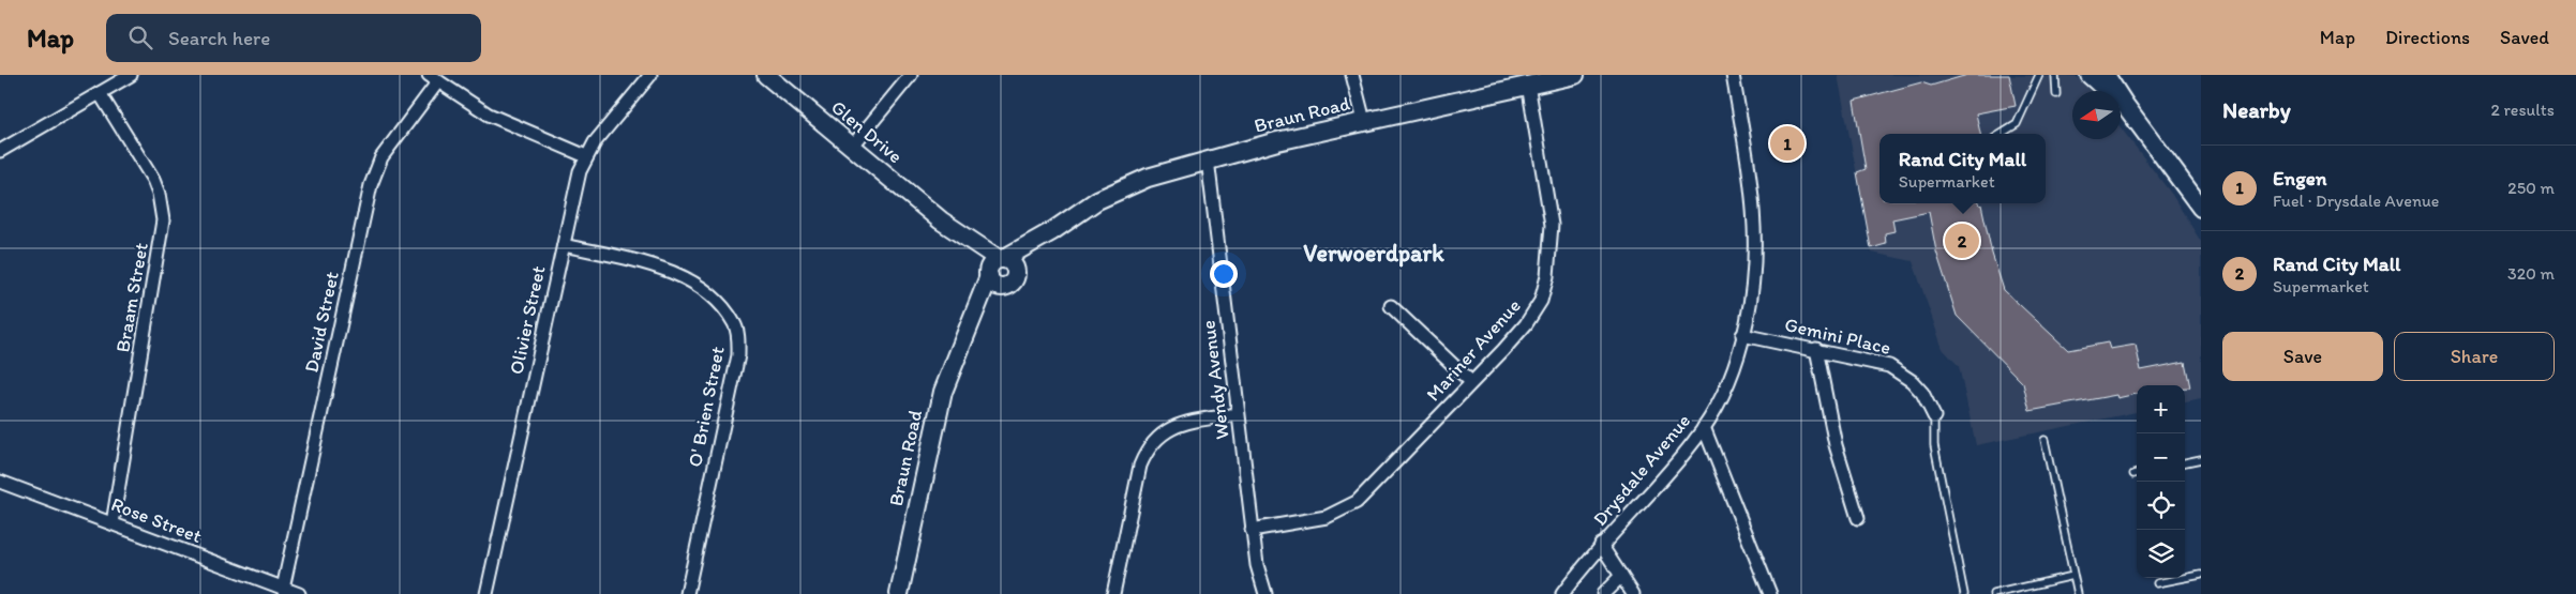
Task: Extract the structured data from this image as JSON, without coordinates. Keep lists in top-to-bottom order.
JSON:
{
  "streets": {
    "street": [
      "Braun Road",
      "Glen Drive",
      "Braam Street",
      "Olivier Street",
      "David Street",
      "Gemini Place",
      "Mariner Avenue",
      "Wendy Avenue",
      "O' Brien Street",
      "Drysdale Avenue",
      "Rose Street"
    ]
  },
  "crossings": [
    ["Braun Road", "Glen Drive"],
    ["Braun Road", "Mariner Avenue"],
    ["Braun Road", "Wendy Avenue"],
    ["Braam Street", "Rose Street"],
    ["Olivier Street", "O' Brien Street"],
    ["David Street", "Rose Street"],
    ["Gemini Place", "Drysdale Avenue"],
    ["Mariner Avenue", "Wendy Avenue"]
  ],
  "districts": ["Verwoerdpark"],
  "north": "left",
  "page": {
    "header": "Map",
    "search": "Search here",
    "nav": ["Map", "Directions", "Saved"],
    "heading": ["Nearby", "2 results"],
    "pins": ["1", "2"],
    "popup": ["Rand City Mall", "Supermarket"],
    "list": [
      {
        "mark": "1",
        "name": "Engen",
        "note": "Fuel · Drysdale Avenue",
        "value": "250 m"
      },
      {
        "mark": "2",
        "name": "Rand City Mall",
        "note": "Supermarket",
        "value": "320 m"
      }
    ],
    "buttons": ["Save", "Share"],
    "map_buttons": ["+", "−"]
  }
}
